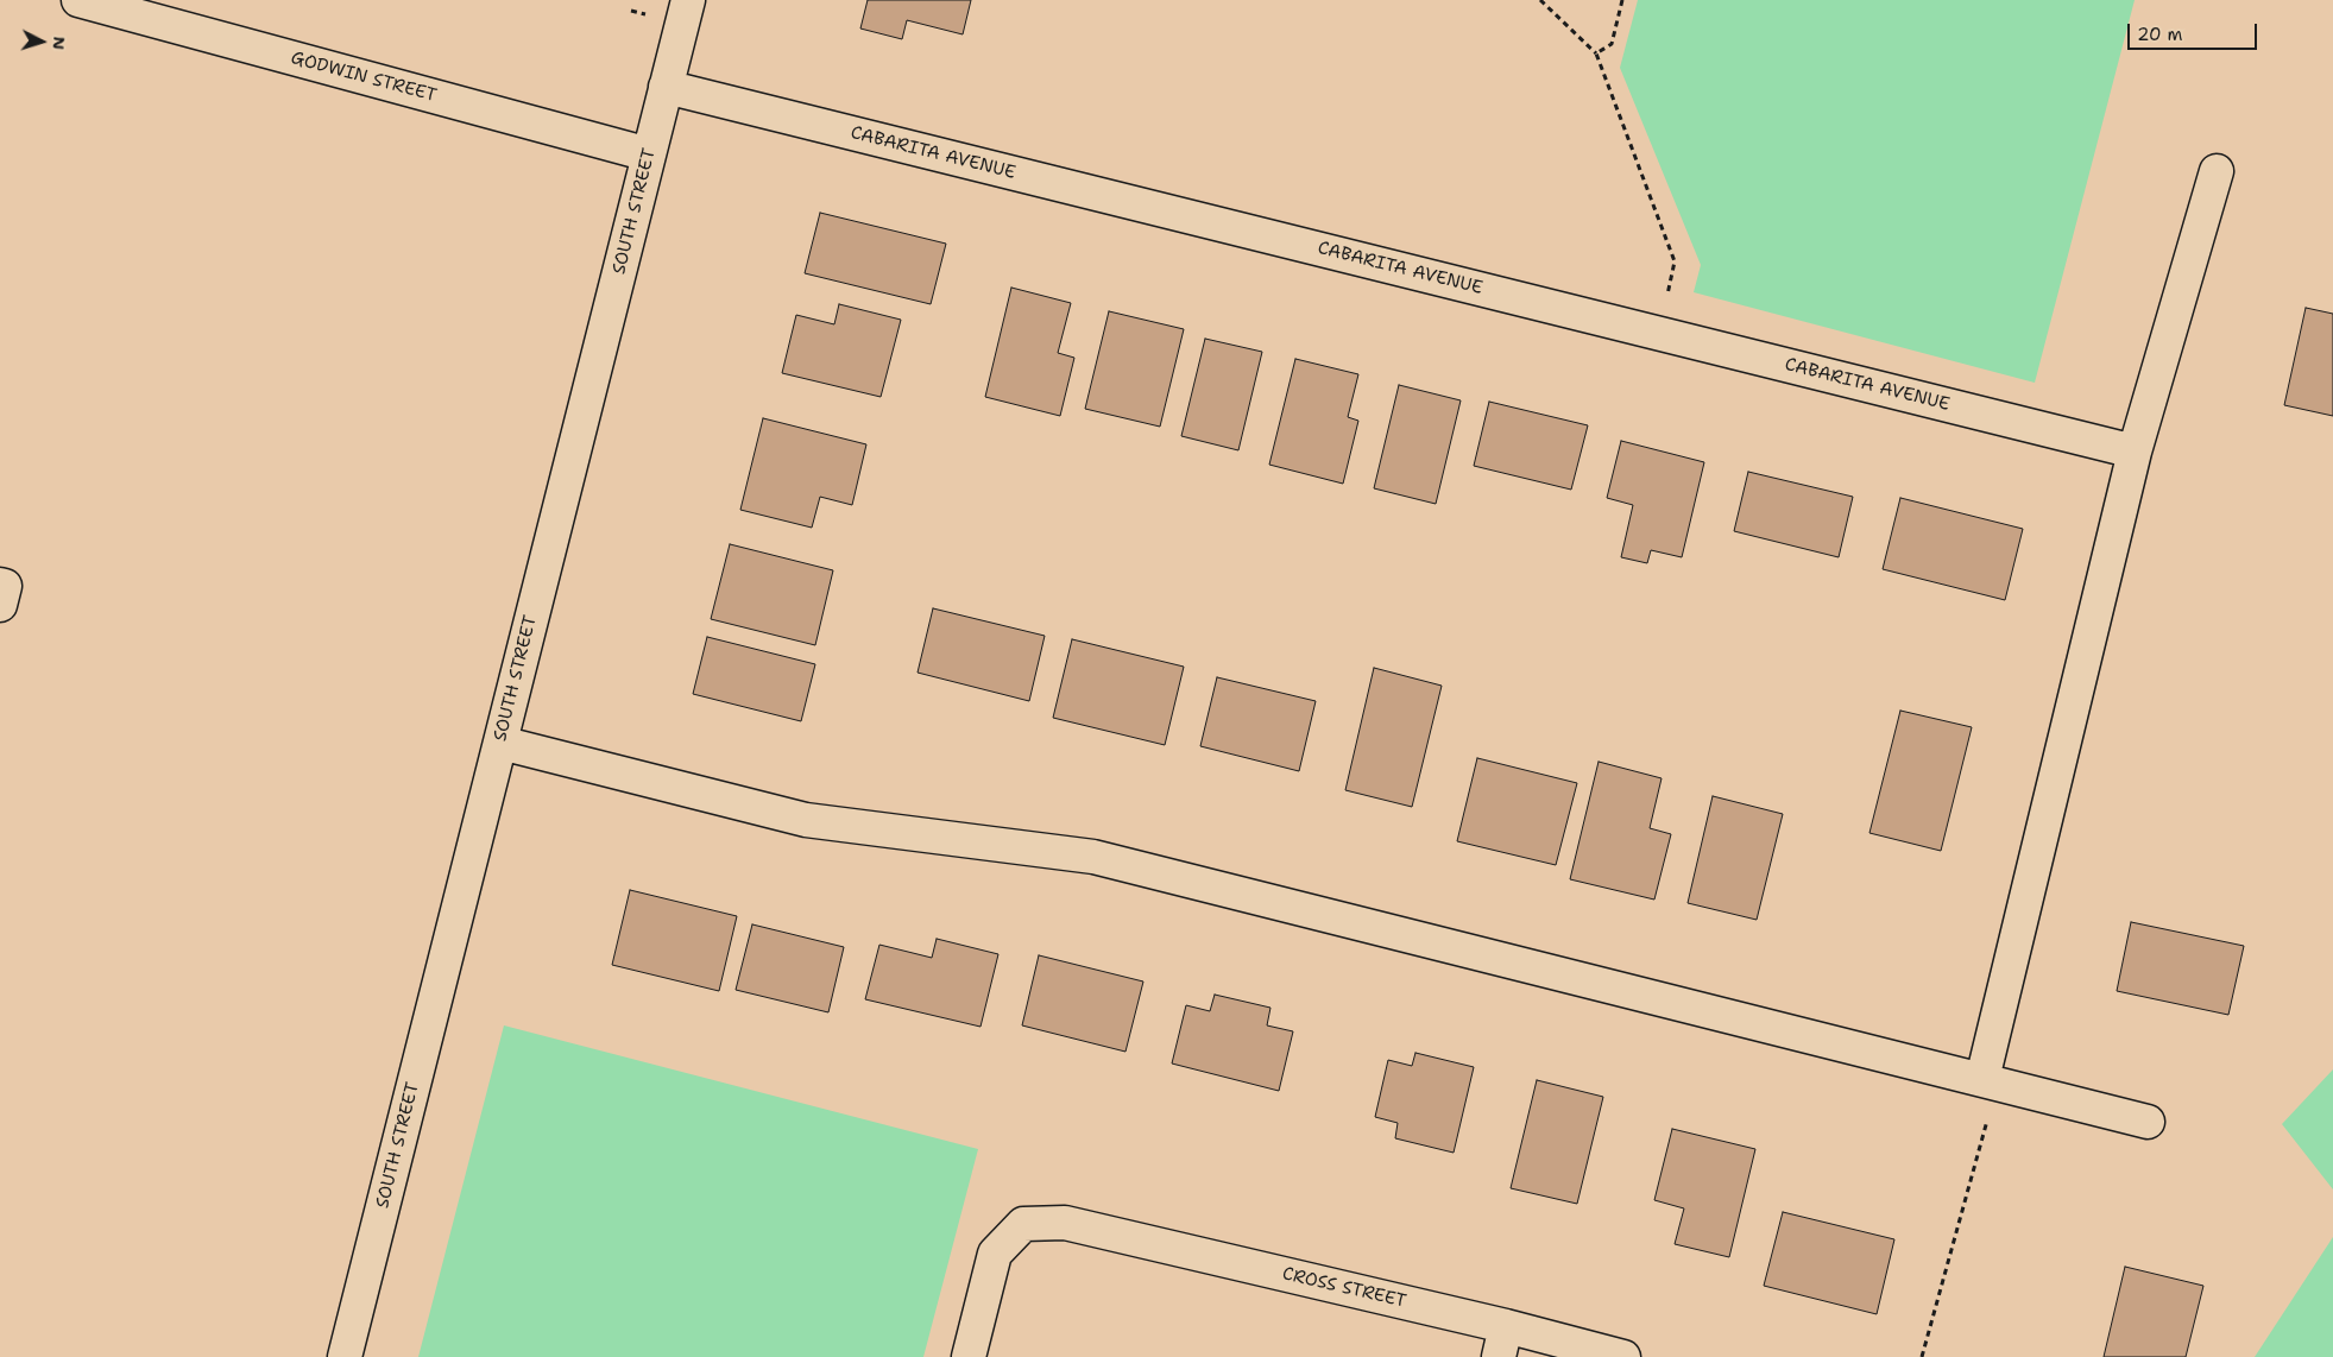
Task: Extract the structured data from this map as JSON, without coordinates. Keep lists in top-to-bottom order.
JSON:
{
  "streets": {
    "street": [
      "GODWIN STREET",
      "CABARITA AVENUE",
      "SOUTH STREET",
      "CROSS STREET"
    ]
  },
  "crossings": [
    ["GODWIN STREET", "SOUTH STREET"],
    ["CABARITA AVENUE", "SOUTH STREET"]
  ],
  "scale_bar": "20 m",
  "north": "right"
}
